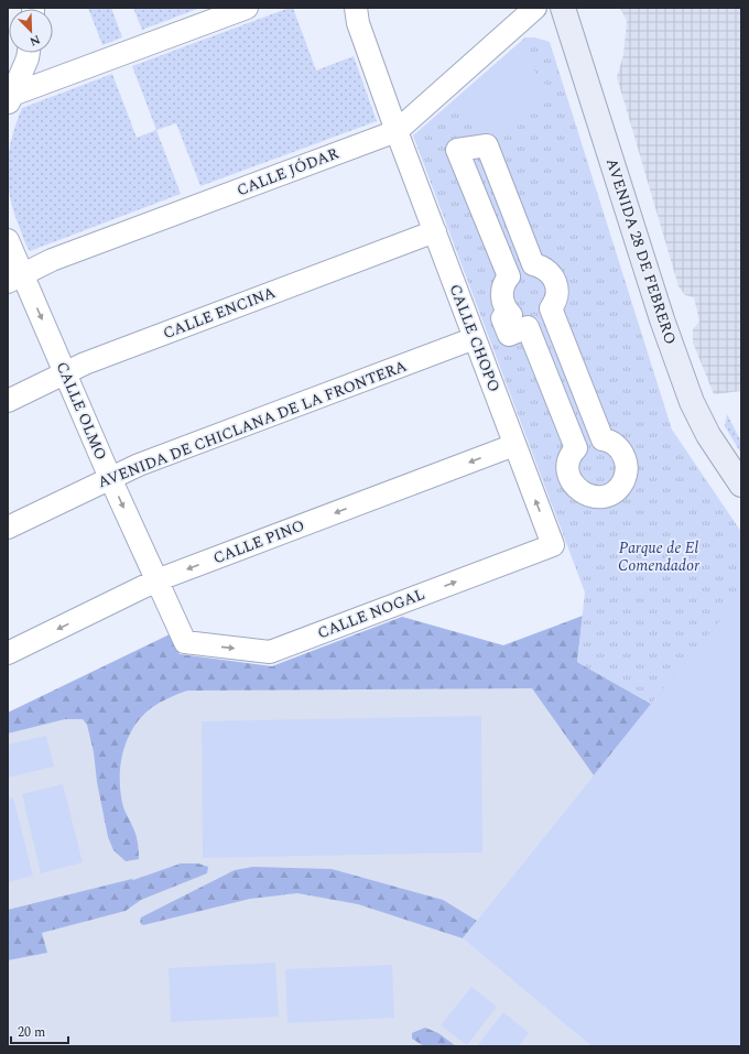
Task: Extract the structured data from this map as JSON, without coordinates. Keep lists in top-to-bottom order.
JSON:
{
  "streets": {
    "street": [
      "CALLE JÓDAR",
      "AVENIDA 28 DE FEBRERO",
      "CALLE ENCINA",
      "CALLE CHOPO",
      "CALLE OLMO",
      "AVENIDA DE CHICLANA DE LA FRONTERA",
      "CALLE PINO",
      "CALLE NOGAL"
    ]
  },
  "crossings": [
    ["CALLE JÓDAR", "CALLE CHOPO"],
    ["CALLE JÓDAR", "CALLE OLMO"],
    ["CALLE ENCINA", "CALLE CHOPO"],
    ["CALLE ENCINA", "CALLE OLMO"],
    ["CALLE CHOPO", "AVENIDA DE CHICLANA DE LA FRONTERA"],
    ["CALLE CHOPO", "CALLE PINO"],
    ["CALLE CHOPO", "CALLE NOGAL"],
    ["CALLE OLMO", "AVENIDA DE CHICLANA DE LA FRONTERA"],
    ["CALLE OLMO", "CALLE PINO"],
    ["CALLE OLMO", "CALLE NOGAL"]
  ],
  "one_way": ["CALLE OLMO", "CALLE PINO", "CALLE NOGAL"],
  "parks": ["Parque de El Comendador"],
  "scale_bar": "20 m",
  "north": "bottom right"
}
